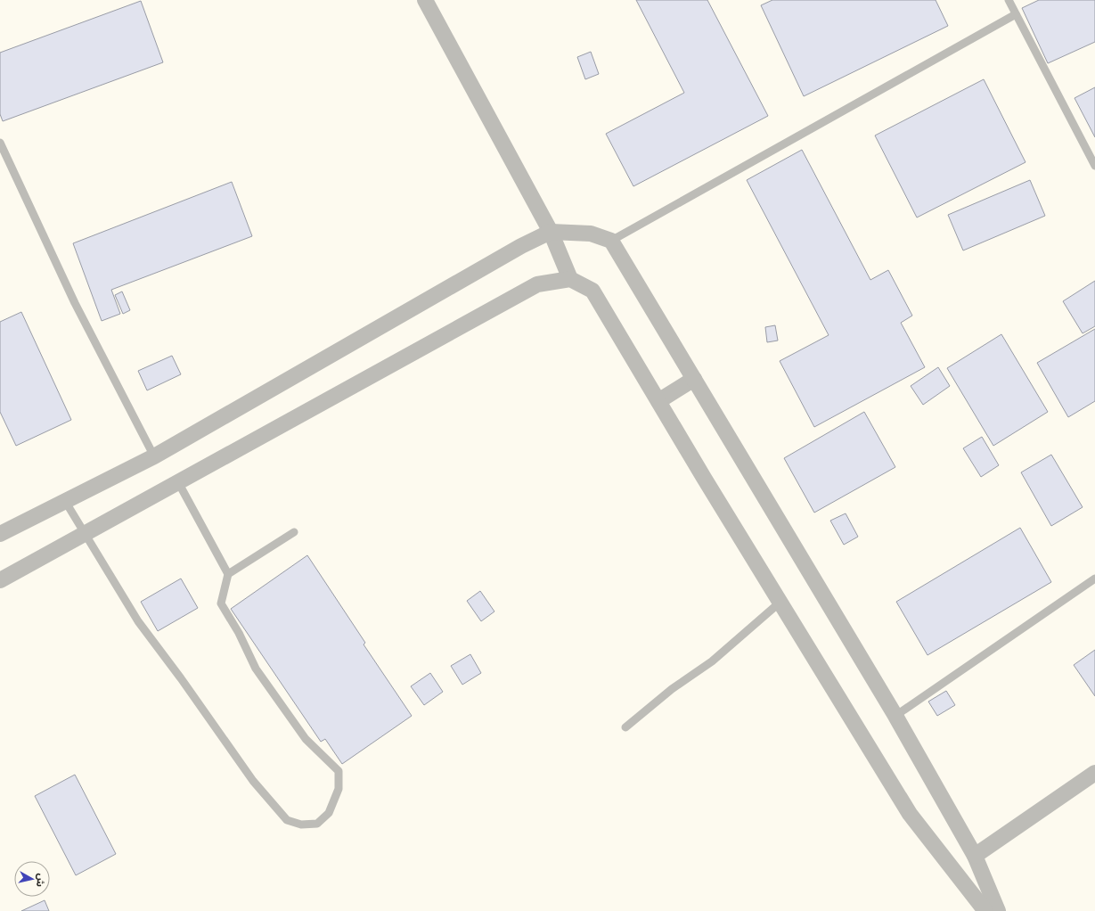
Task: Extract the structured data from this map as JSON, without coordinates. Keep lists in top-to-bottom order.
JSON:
{
  "north": "right"
}
